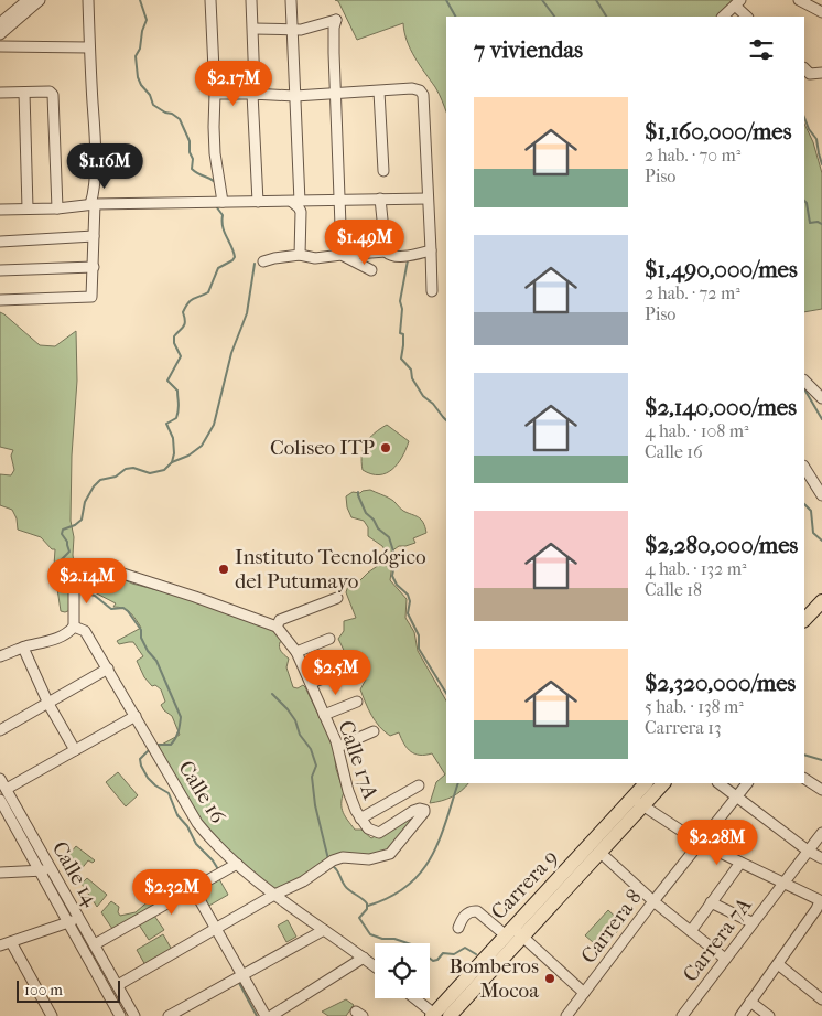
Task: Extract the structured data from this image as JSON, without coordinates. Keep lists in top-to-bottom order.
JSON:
{
  "streets": {
    "highway": ["Carrera 9"],
    "street": [
      "Calle 17A",
      "Calle 16",
      "Calle 14",
      "Carrera 8",
      "Carrera 7A"
    ]
  },
  "places": ["Coliseo ITP", "Instituto Tecnológico del Putumayo", "Bomberos Mocoa"],
  "scale_bar": "100 m",
  "page": {
    "heading": "7 viviendas",
    "price": [
      "$2.17M",
      "$1.16M",
      "$1.49M",
      "$2.14M",
      "$2.5M",
      "$2.28M",
      "$2.32M"
    ],
    "list": [
      {
        "name": "$1,160,000/mes",
        "note": "2 hab. · 70 m² · Piso"
      },
      {
        "name": "$1,490,000/mes",
        "note": "2 hab. · 72 m² · Piso"
      },
      {
        "name": "$2,140,000/mes",
        "note": "4 hab. · 108 m² · Calle 16"
      },
      {
        "name": "$2,280,000/mes",
        "note": "4 hab. · 132 m² · Calle 18"
      },
      {
        "name": "$2,320,000/mes",
        "note": "5 hab. · 138 m² · Carrera 13"
      }
    ],
    "scale": "100 m"
  }
}
